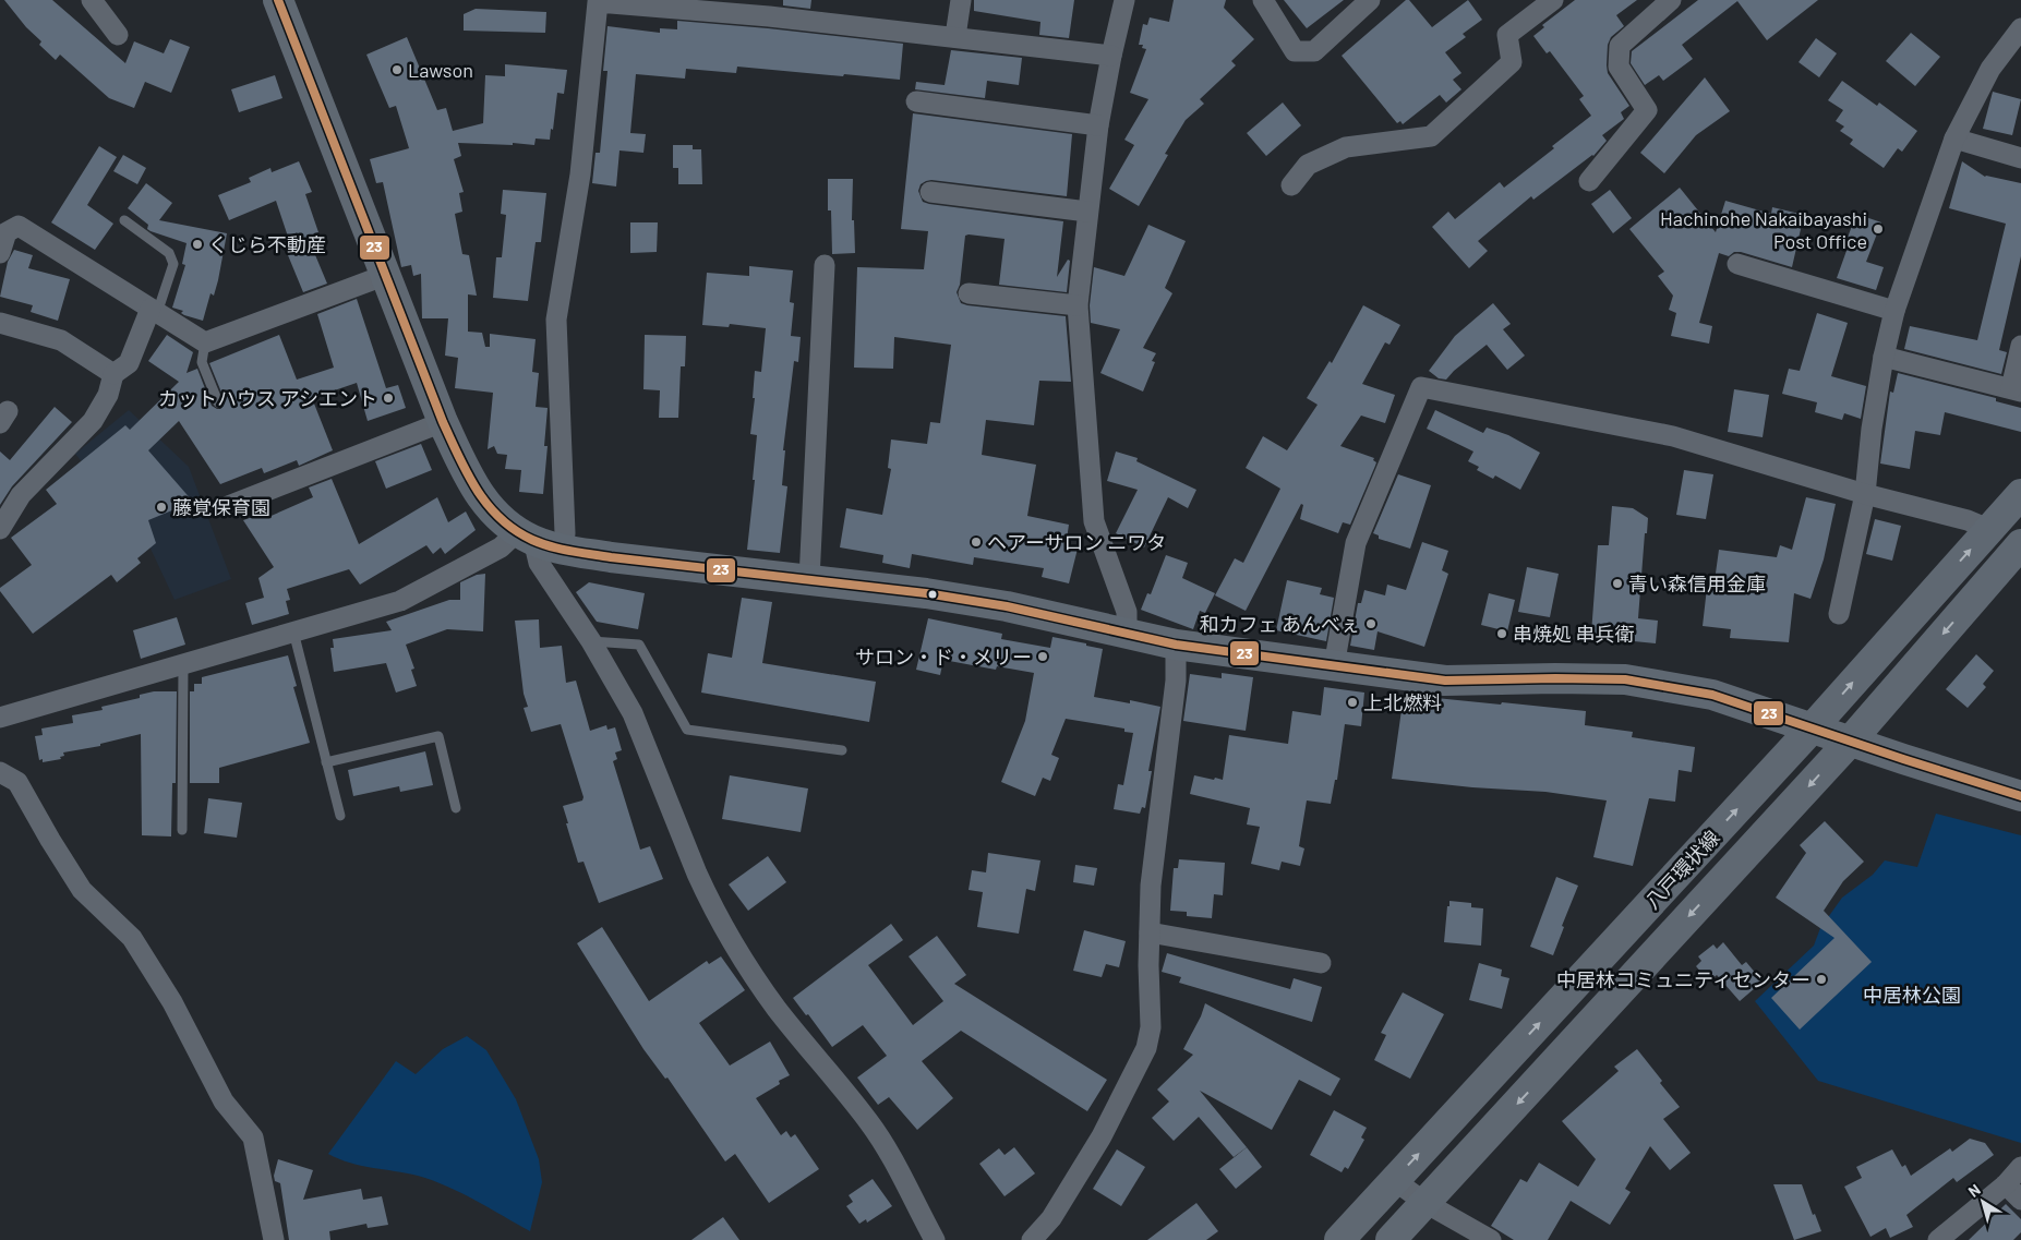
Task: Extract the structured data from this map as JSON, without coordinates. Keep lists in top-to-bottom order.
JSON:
{
  "streets": {
    "main road": ["八戸環状線"]
  },
  "parks": ["中居林公園"],
  "places": [
    "Lawson",
    "Hachinohe Nakaibayashi Post Office",
    "くじら不動産",
    "カットハウス アシエント",
    "藤覚保育園",
    "ヘアーサロン ニワタ",
    "青い森信用金庫",
    "和カフェ あんべぇ",
    "串焼処 串兵衛",
    "サロン・ド・メリー",
    "上北燃料",
    "中居林コミュニティセンター"
  ],
  "lines": ["transit line 23"],
  "north": "top left"
}
